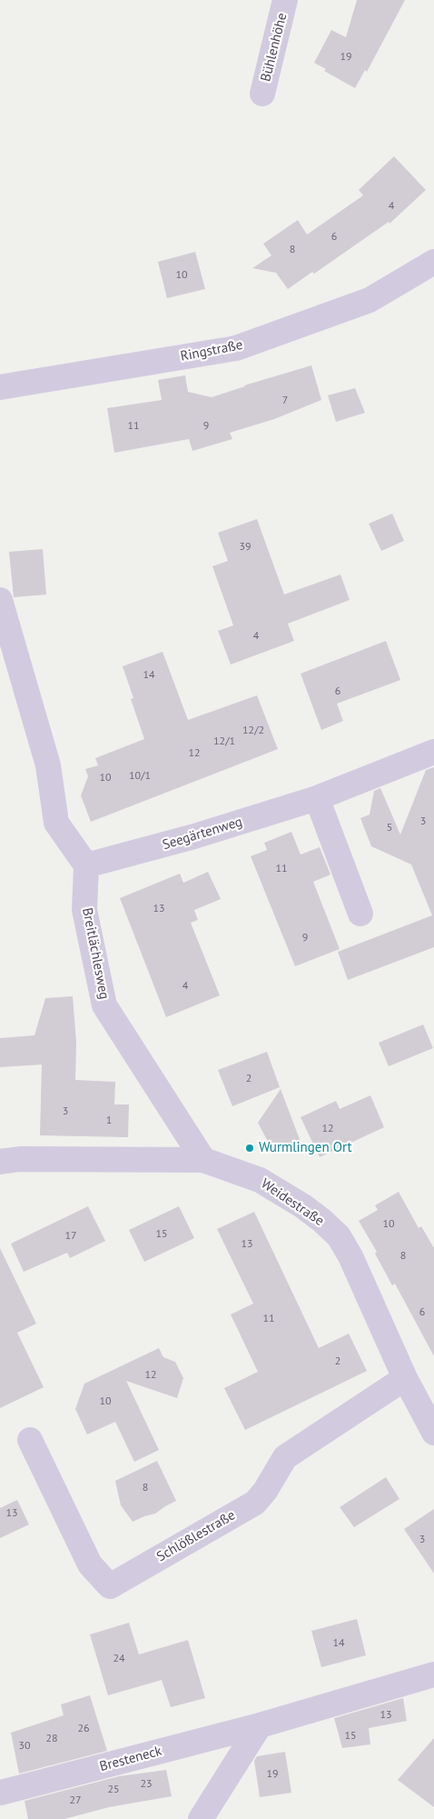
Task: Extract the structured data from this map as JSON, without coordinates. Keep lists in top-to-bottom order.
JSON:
{
  "streets": {
    "street": [
      "Bühlenhöhe",
      "Ringstraße",
      "Seegärtenweg",
      "Breitlächlesweg",
      "Weidestraße",
      "Schlößlestraße",
      "Bresteneck"
    ]
  },
  "crossings": [
    ["Seegärtenweg", "Breitlächlesweg"],
    ["Breitlächlesweg", "Weidestraße"],
    ["Weidestraße", "Schlößlestraße"]
  ],
  "places": ["Wurmlingen Ort"],
  "house_numbers": [
    "19",
    "4",
    "6",
    "8",
    "10",
    "7",
    "11",
    "9",
    "39",
    "4",
    "14",
    "6",
    "12/2",
    "12/1",
    "12",
    "10/1",
    "10",
    "3",
    "5",
    "11",
    "13",
    "9",
    "4",
    "2",
    "3",
    "1",
    "12",
    "10",
    "15",
    "17",
    "13",
    "8",
    "6",
    "11",
    "2",
    "12",
    "10",
    "8",
    "13",
    "3",
    "14",
    "24",
    "13",
    "26",
    "15",
    "28",
    "30",
    "19",
    "23",
    "25",
    "27"
  ]
}
